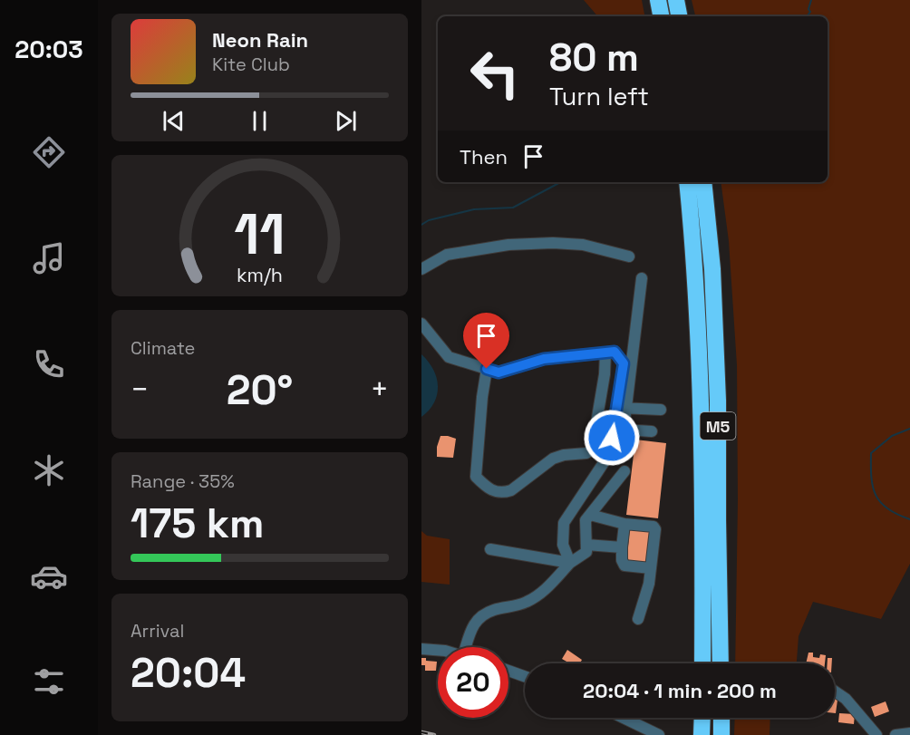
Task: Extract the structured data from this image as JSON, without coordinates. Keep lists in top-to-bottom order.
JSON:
{
  "streets": {
    "highway": ["M5"]
  },
  "page": {
    "tabs": "20:03",
    "turn": ["80 m", "Turn left"],
    "song": ["Neon Rain", "Kite Club"],
    "then": "Then",
    "tile": [
      "Climate",
      ["Range · 35%", "175 km"],
      ["Arrival", "20:04"]
    ],
    "heat": ["−", "20°", "+"],
    "limit": "20",
    "trip": "20:04 · 1 min · 200 m",
    "gauge": ["11", "km/h"]
  }
}
